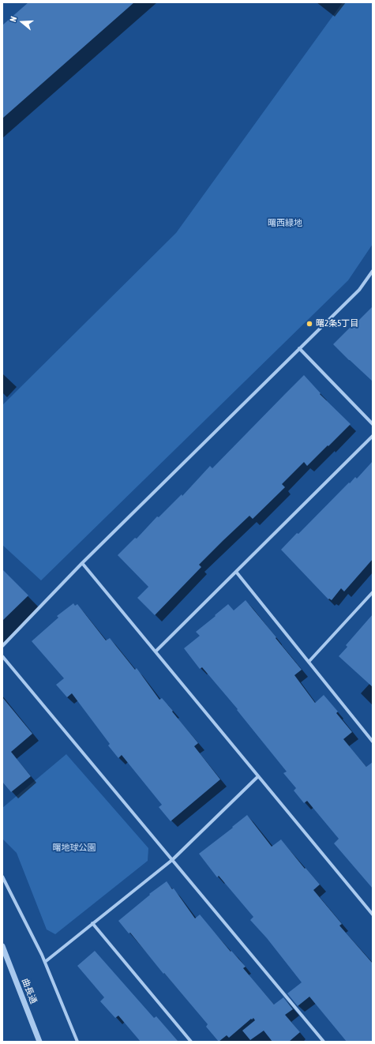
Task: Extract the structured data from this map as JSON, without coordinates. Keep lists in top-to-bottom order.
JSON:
{
  "streets": {
    "street": ["曲長通"]
  },
  "parks": ["曙西緑地", "曙地球公園"],
  "places": ["曙2条5丁目"],
  "north": "left"
}
